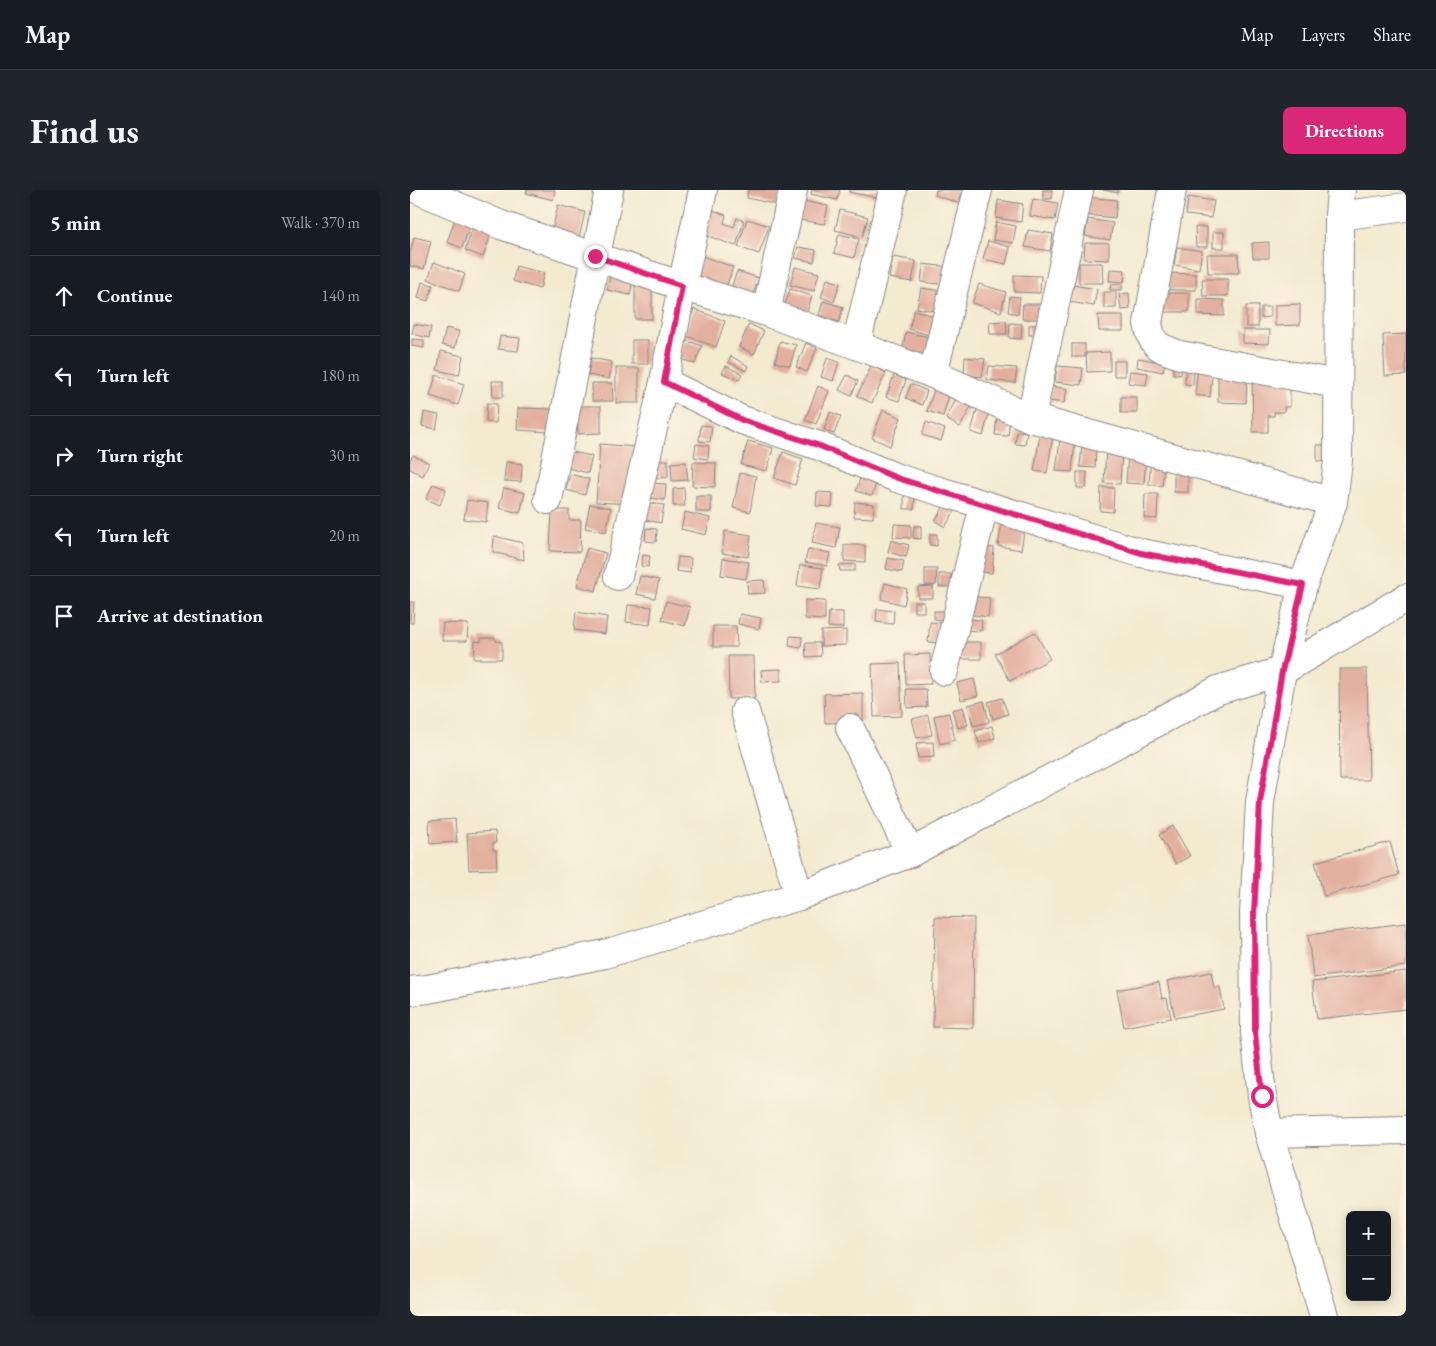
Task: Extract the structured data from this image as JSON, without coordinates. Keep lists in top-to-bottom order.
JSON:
{
  "page": {
    "header": "Map",
    "nav": ["Map", "Layers", "Share"],
    "buttons": "Directions",
    "title": "Find us",
    "heading": ["5 min", "Walk · 370 m"],
    "list": [
      ["Continue", "140 m"],
      ["Turn left", "180 m"],
      ["Turn right", "30 m"],
      ["Turn left", "20 m"],
      "Arrive at destination"
    ],
    "map_buttons": ["+", "−"]
  }
}
